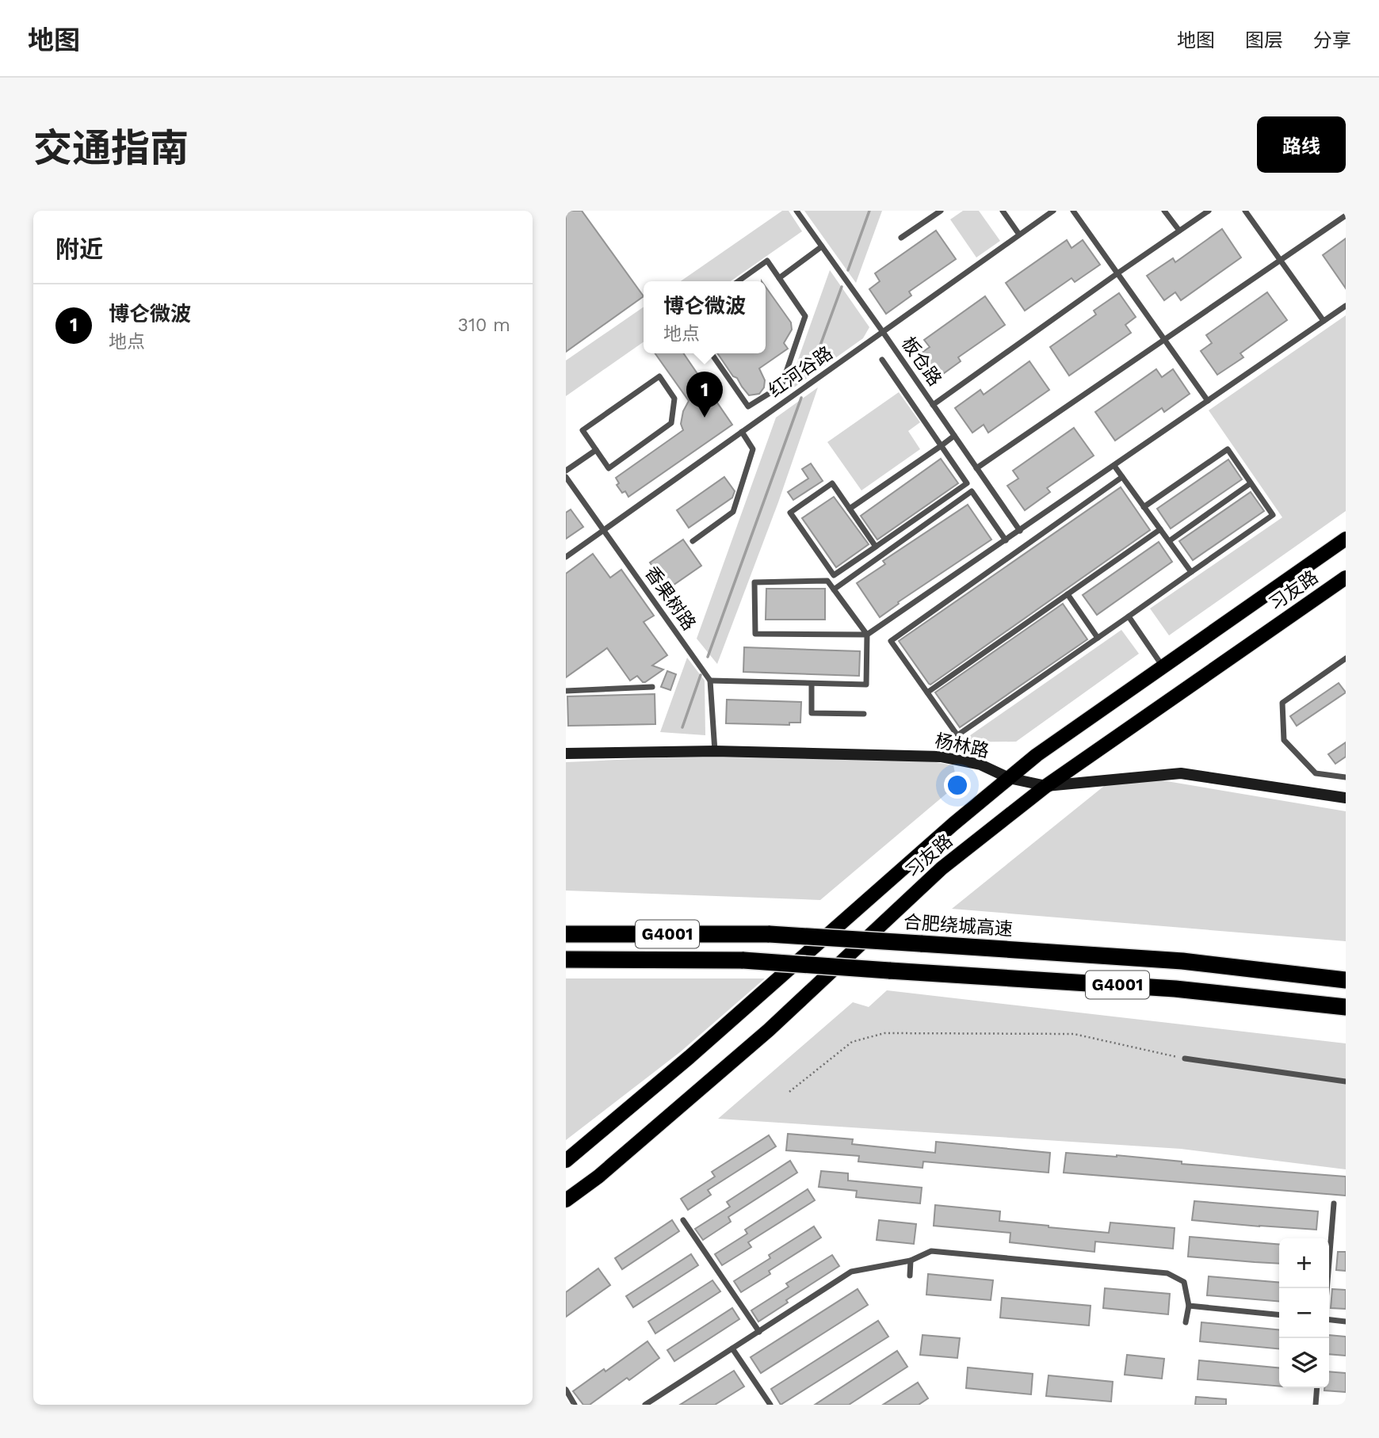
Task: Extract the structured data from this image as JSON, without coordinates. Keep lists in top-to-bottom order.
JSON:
{
  "streets": {
    "highway": ["合肥绕城高速", "G4001"],
    "main road": ["习友路"],
    "street": ["杨林路"],
    "lane": ["板仓路", "红河谷路", "香果树路"]
  },
  "crossings": [
    ["板仓路", "红河谷路"],
    ["红河谷路", "香果树路"],
    ["习友路", "杨林路"]
  ],
  "page": {
    "header": "地图",
    "nav": ["地图", "图层", "分享"],
    "title": "交通指南",
    "buttons": "路线",
    "heading": "附近",
    "popup": ["博仑微波", "地点"],
    "list": [
      {
        "mark": "1",
        "name": "博仑微波",
        "note": "地点",
        "value": "310 m"
      }
    ],
    "pins": "1",
    "map_buttons": ["+", "−"]
  }
}
